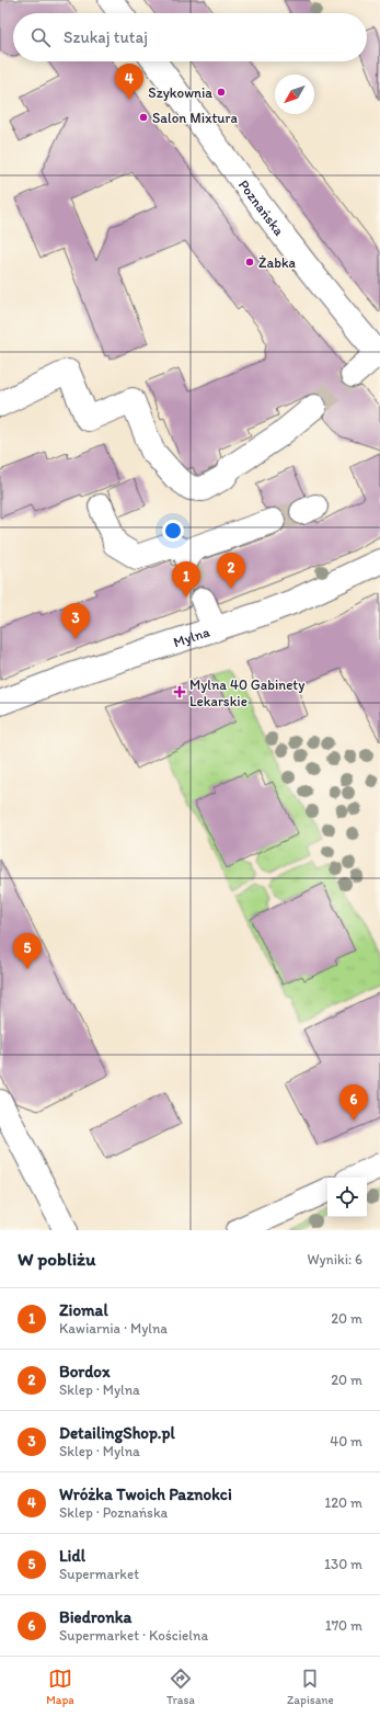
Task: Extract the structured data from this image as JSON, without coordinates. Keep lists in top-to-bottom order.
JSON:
{
  "streets": {
    "street": ["Poznańska", "Mylna"]
  },
  "places": {
    "other": ["Szykownia", "Salon Mixtura", "Żabka"],
    "health": ["Mylna 40 Gabinety Lekarskie"]
  },
  "north": "bottom left",
  "page": {
    "search": "Szukaj tutaj",
    "pins": [
      "4",
      "2",
      "1",
      "3",
      "5",
      "6"
    ],
    "heading": ["W pobliżu", "Wyniki: 6"],
    "list": [
      {
        "mark": "1",
        "name": "Ziomal",
        "note": "Kawiarnia · Mylna",
        "value": "20 m"
      },
      {
        "mark": "2",
        "name": "Bordox",
        "note": "Sklep · Mylna",
        "value": "20 m"
      },
      {
        "mark": "3",
        "name": "DetailingShop.pl",
        "note": "Sklep · Mylna",
        "value": "40 m"
      },
      {
        "mark": "4",
        "name": "Wróżka Twoich Paznokci",
        "note": "Sklep · Poznańska",
        "value": "120 m"
      },
      {
        "mark": "5",
        "name": "Lidl",
        "note": "Supermarket",
        "value": "130 m"
      },
      {
        "mark": "6",
        "name": "Biedronka",
        "note": "Supermarket · Kościelna",
        "value": "170 m"
      }
    ],
    "nav": ["Mapa", "Trasa", "Zapisane"]
  }
}
